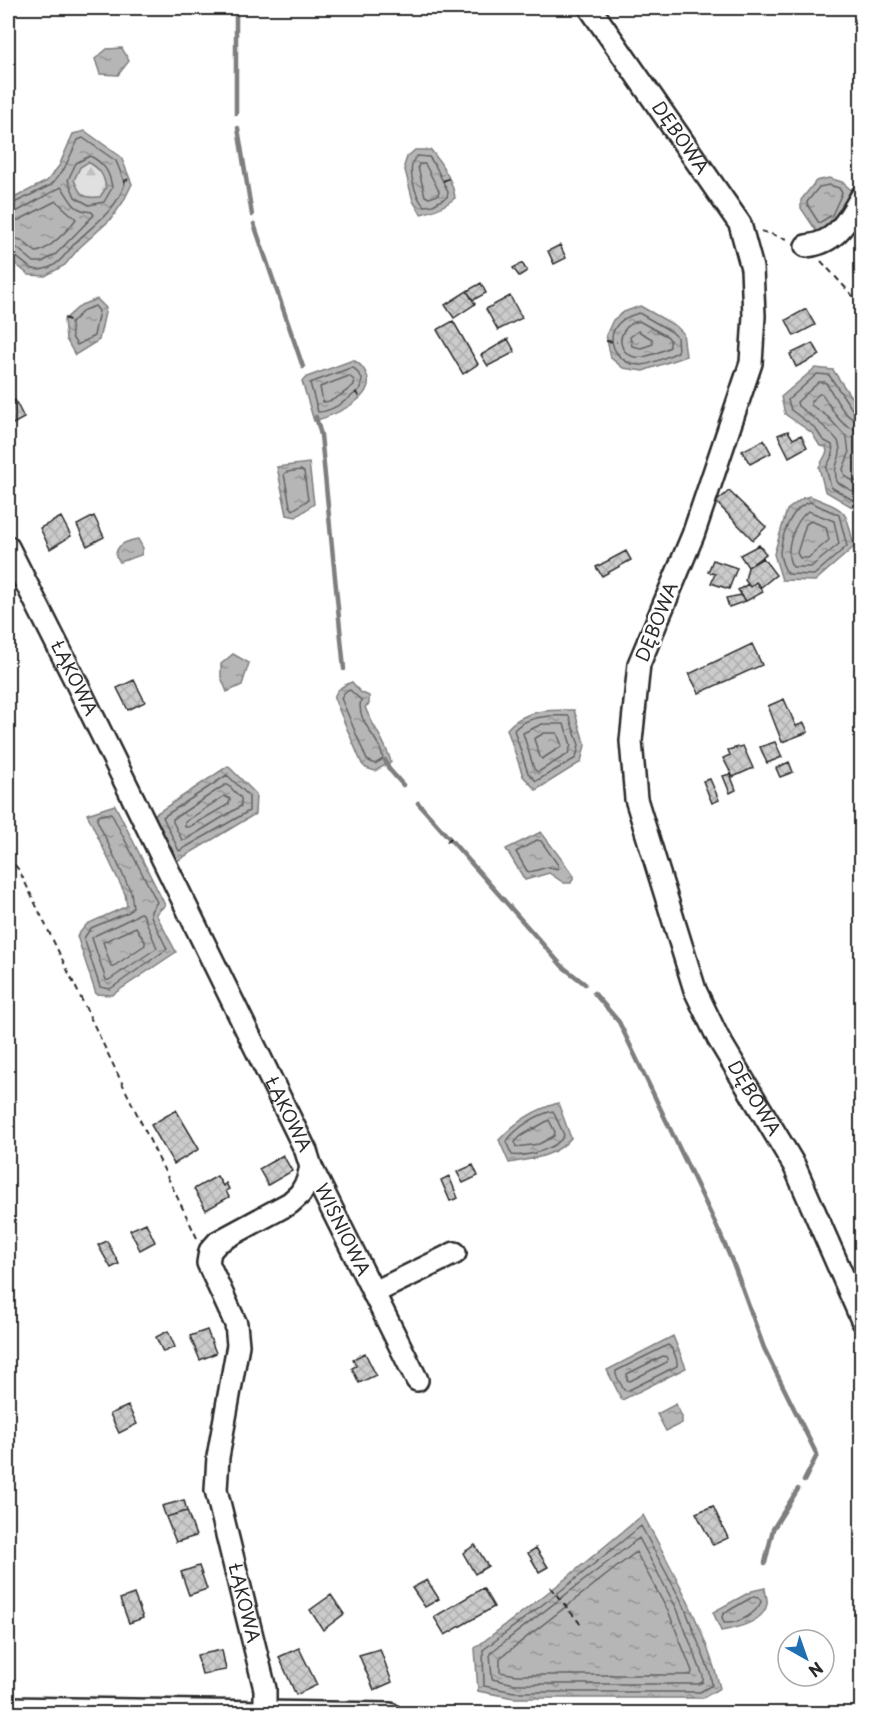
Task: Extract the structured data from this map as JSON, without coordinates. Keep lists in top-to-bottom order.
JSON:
{
  "streets": {
    "street": ["DĘBOWA", "ŁĄKOWA", "WIŚNIOWA"]
  },
  "crossings": [
    ["ŁĄKOWA", "WIŚNIOWA"]
  ],
  "north": "bottom right"
}
